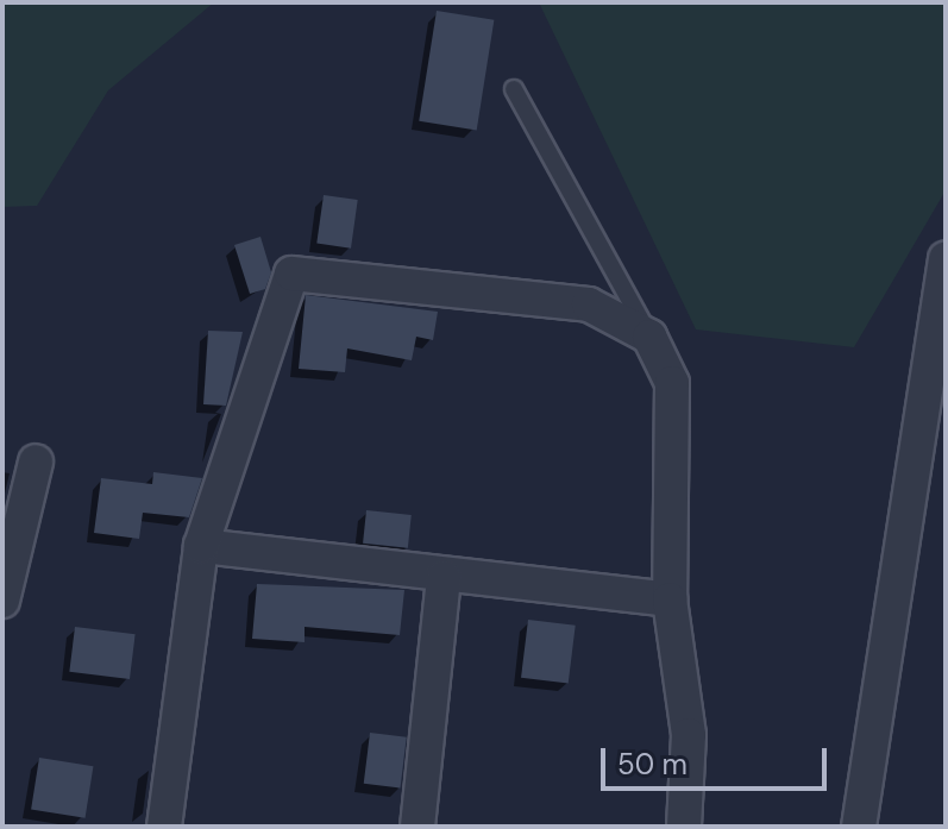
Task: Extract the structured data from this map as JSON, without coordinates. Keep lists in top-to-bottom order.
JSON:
{
  "scale_bar": "50 m"
}
